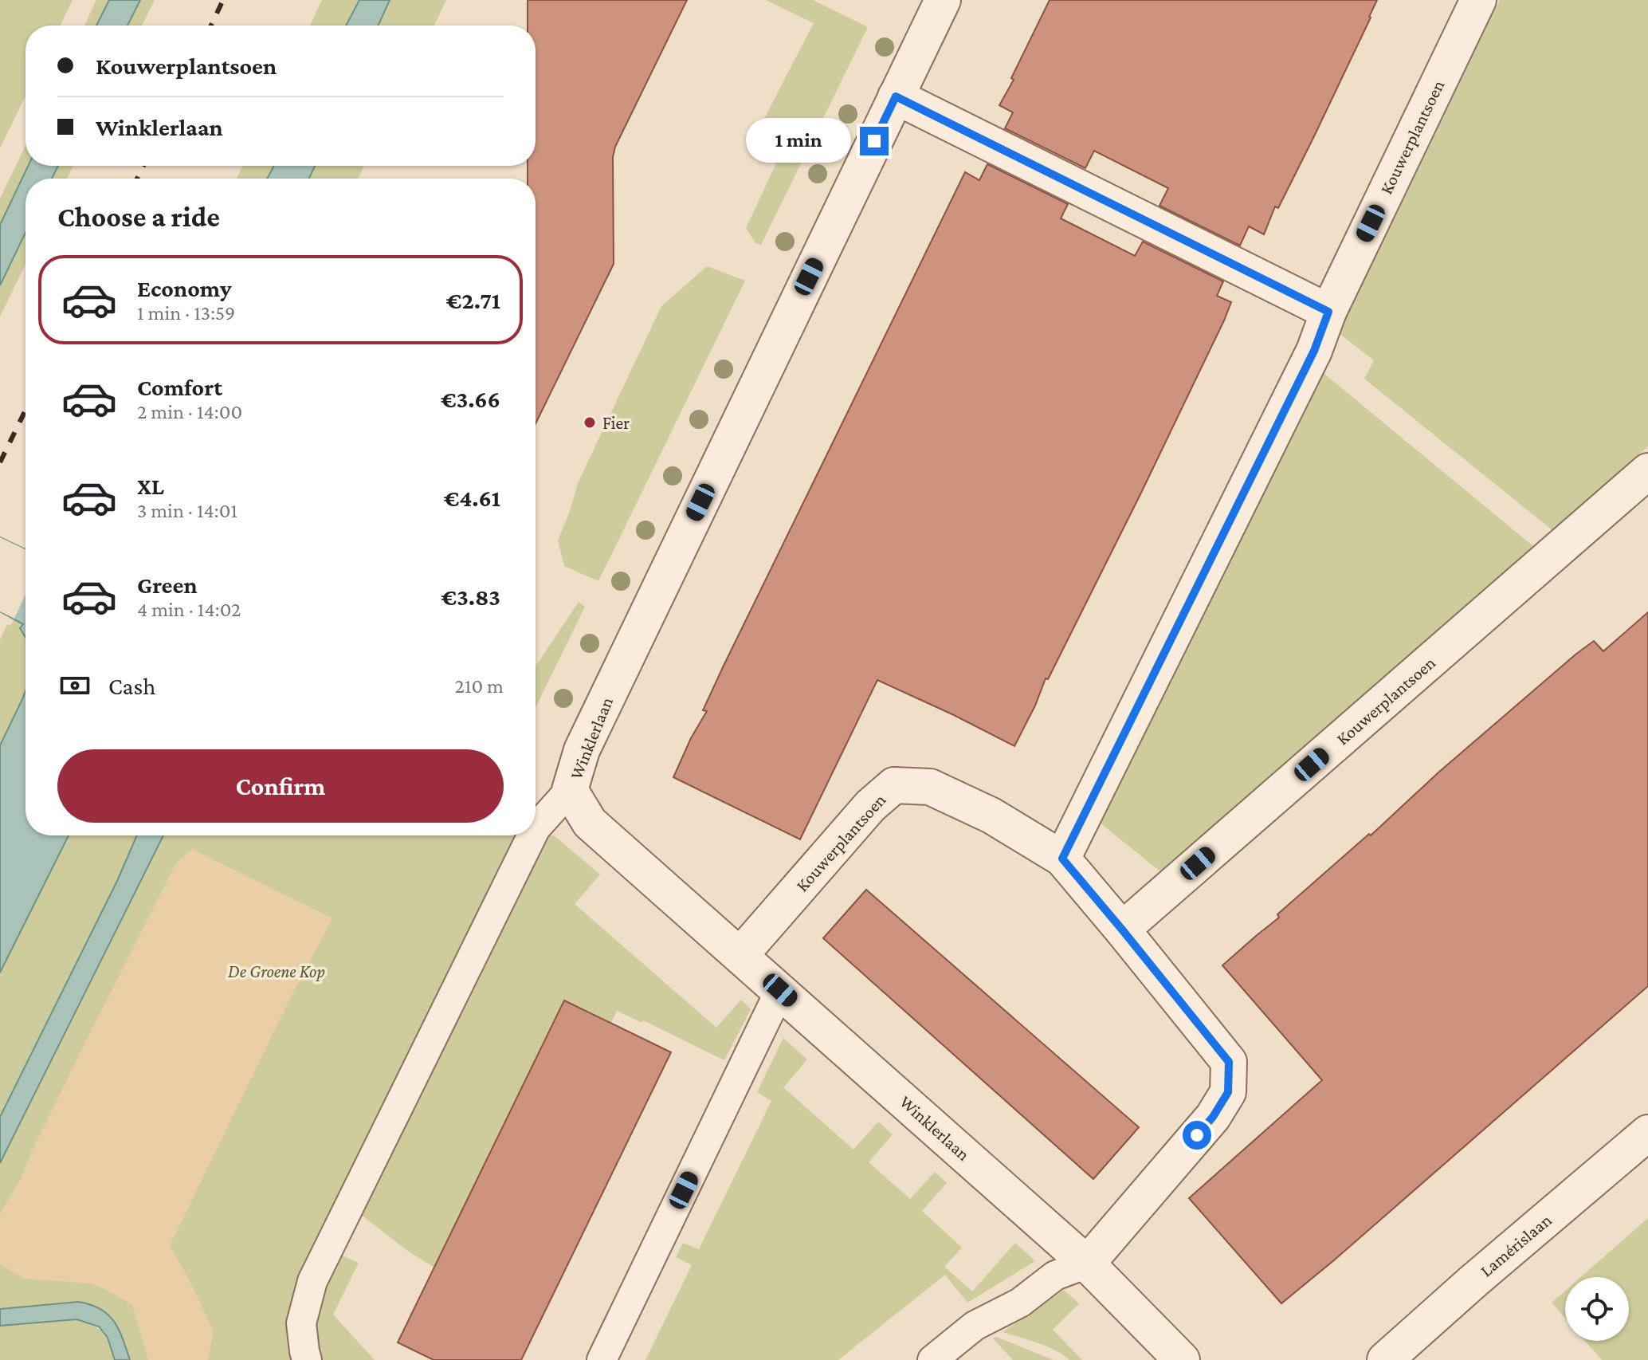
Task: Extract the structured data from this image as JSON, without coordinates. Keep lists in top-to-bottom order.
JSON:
{
  "streets": {
    "street": ["Kouwerplantsoen", "Winklerlaan", "Lamérislaan"]
  },
  "crossings": [
    ["Kouwerplantsoen", "Winklerlaan"]
  ],
  "parks": ["De Groene Kop"],
  "places": ["Fier"],
  "page": {
    "banner": ["Kouwerplantsoen", "Winklerlaan"],
    "bubble": "1 min",
    "heading": "Choose a ride",
    "list": [
      {
        "name": "Economy",
        "note": "1 min · 13:59",
        "value": "€2.71"
      },
      {
        "name": "Comfort",
        "note": "2 min · 14:00",
        "value": "€3.66"
      },
      {
        "name": "XL",
        "note": "3 min · 14:01",
        "value": "€4.61"
      },
      {
        "name": "Green",
        "note": "4 min · 14:02",
        "value": "€3.83"
      }
    ],
    "pay": ["Cash", "210 m"],
    "buttons": "Confirm"
  }
}
